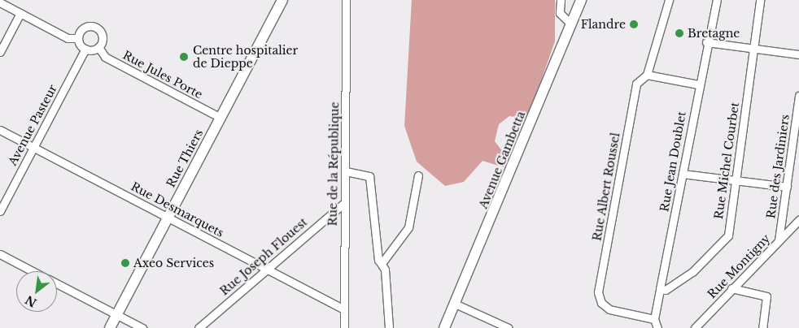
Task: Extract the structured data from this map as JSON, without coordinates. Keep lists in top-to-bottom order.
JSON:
{
  "streets": {
    "main road": ["Rue Thiers", "Avenue Gambetta"],
    "street": [
      "Rue Jules Porte",
      "Avenue Pasteur",
      "Rue Michel Courbet",
      "Rue Jean Doublet",
      "Rue de la République",
      "Rue des Jardiniers",
      "Rue Albert Roussel",
      "Rue Desmarquets",
      "Rue Joseph Flouest",
      "Rue Montigny"
    ]
  },
  "crossings": [
    ["Rue Jules Porte", "Avenue Pasteur"],
    ["Rue Jules Porte", "Rue Thiers"],
    ["Avenue Pasteur", "Rue Desmarquets"],
    ["Rue Thiers", "Rue Desmarquets"],
    ["Rue Michel Courbet", "Rue Jean Doublet"],
    ["Rue Jean Doublet", "Rue Albert Roussel"],
    ["Rue de la République", "Rue Desmarquets"],
    ["Rue de la République", "Rue Joseph Flouest"],
    ["Rue des Jardiniers", "Rue Montigny"],
    ["Rue Desmarquets", "Rue Joseph Flouest"]
  ],
  "places": [
    "Flandre",
    "Bretagne",
    "Centre hospitalier de Dieppe",
    "Axeo Services"
  ],
  "north": "bottom left"
}
